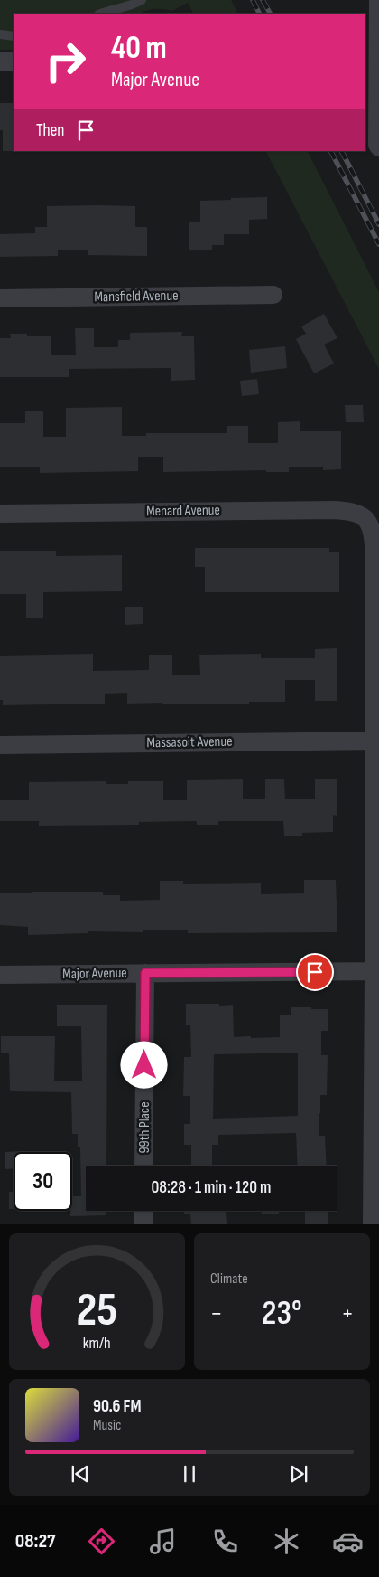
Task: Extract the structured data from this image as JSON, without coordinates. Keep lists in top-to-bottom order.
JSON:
{
  "streets": {
    "street": [
      "Mansfield Avenue",
      "Menard Avenue",
      "Massasoit Avenue",
      "Major Avenue",
      "99th Place"
    ]
  },
  "crossings": [
    ["Menard Avenue", "Massasoit Avenue"],
    ["Major Avenue", "99th Place"]
  ],
  "page": {
    "turn": ["40 m", "Major Avenue"],
    "then": "Then",
    "limit": "30",
    "trip": "08:28 · 1 min · 120 m",
    "tile": "Climate",
    "heat": ["−", "23°", "+"],
    "song": ["90.6 FM", "Music"],
    "tabs": "08:27",
    "gauge": ["25", "km/h"]
  }
}
